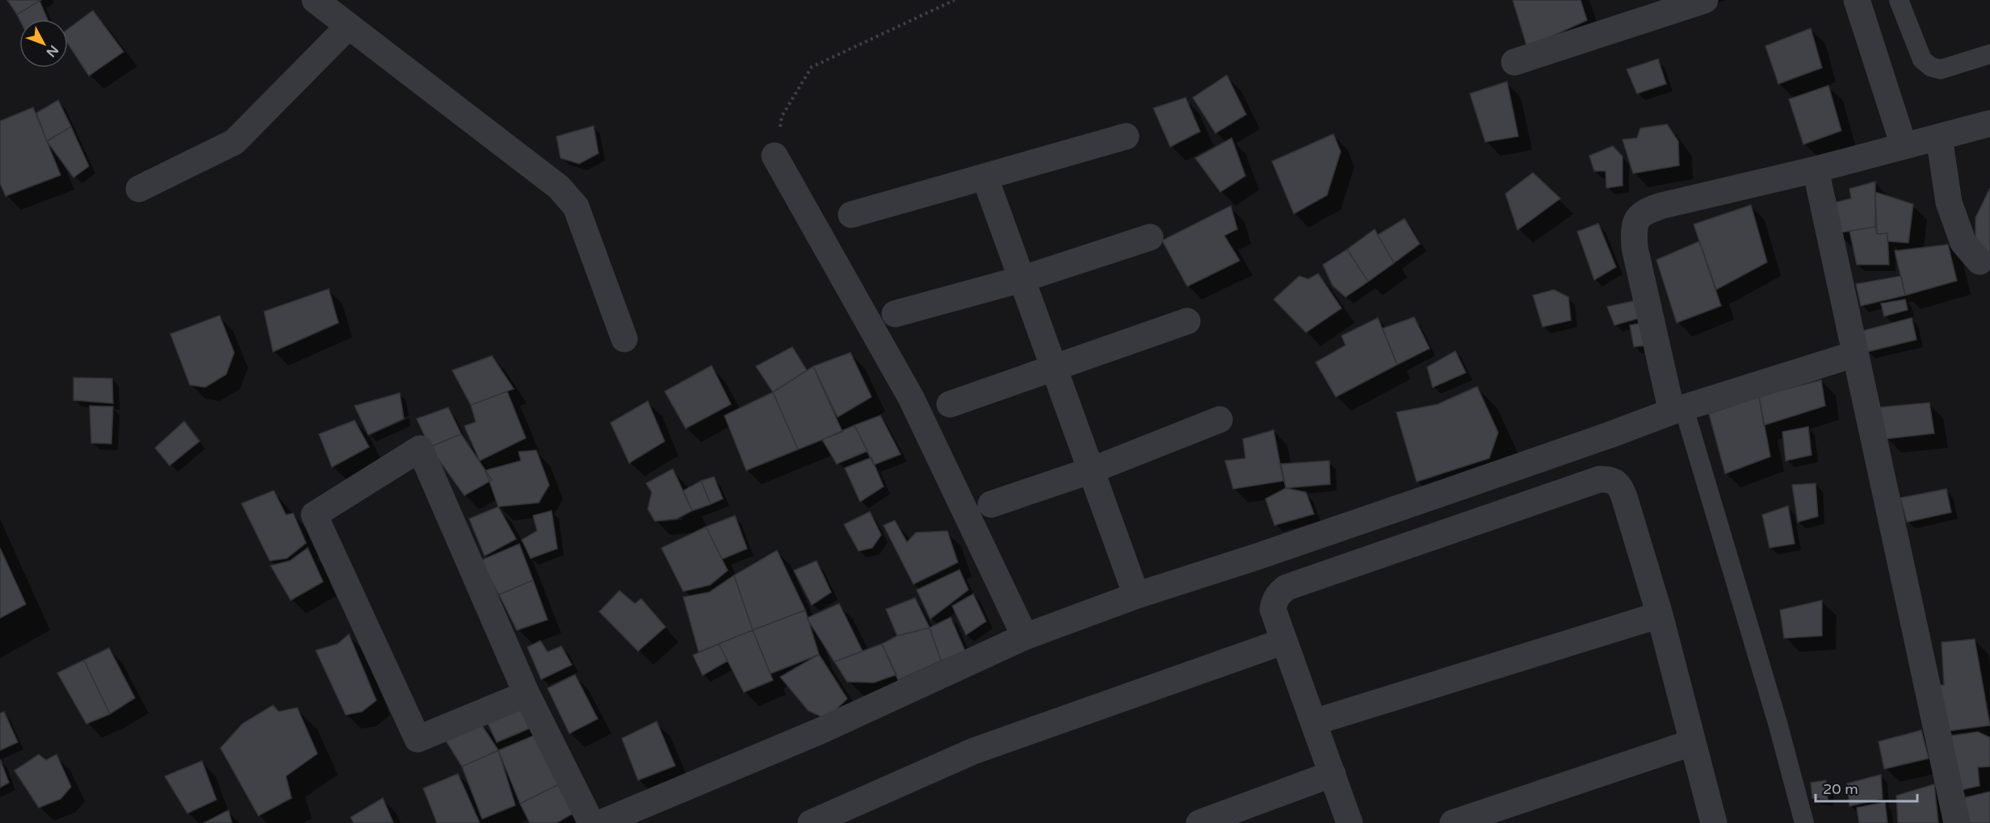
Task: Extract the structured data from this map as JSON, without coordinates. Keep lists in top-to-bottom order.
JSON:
{
  "scale_bar": "20 m",
  "north": "bottom right"
}
